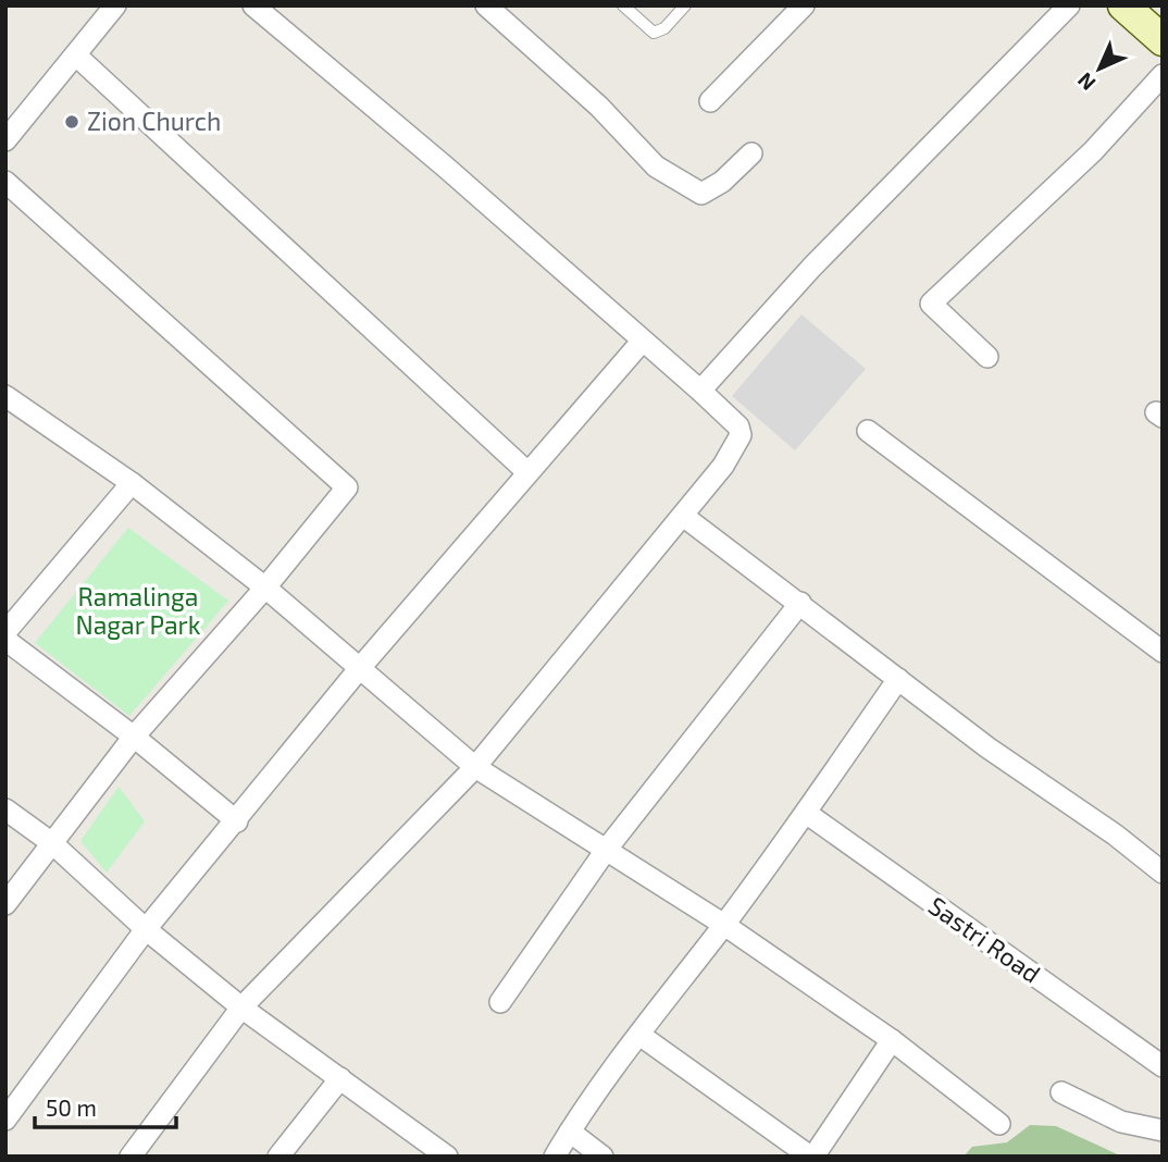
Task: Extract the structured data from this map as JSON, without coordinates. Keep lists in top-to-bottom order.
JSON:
{
  "streets": {
    "street": ["Sastri Road"]
  },
  "parks": ["Ramalinga Nagar Park"],
  "places": ["Zion Church"],
  "scale_bar": "50 m",
  "north": "bottom left"
}
